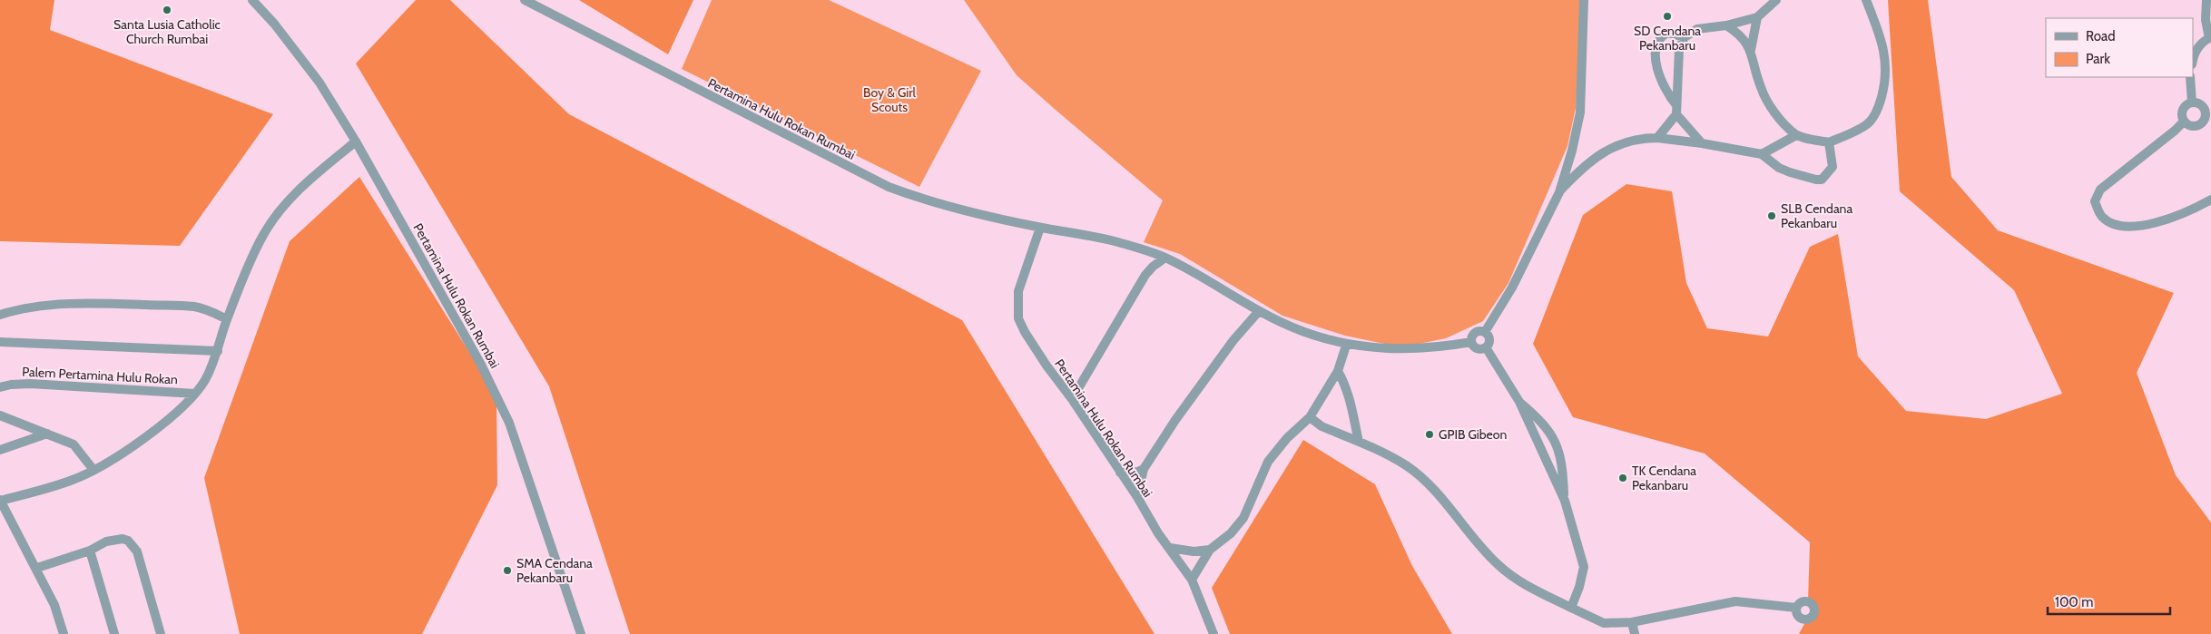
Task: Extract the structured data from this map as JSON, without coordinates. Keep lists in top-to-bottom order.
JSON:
{
  "streets": {
    "street": ["Pertamina Hulu Rokan Rumbai", "Palem Pertamina Hulu Rokan"]
  },
  "crossings": [
    ["Pertamina Hulu Rokan Rumbai", "Palem Pertamina Hulu Rokan"]
  ],
  "parks": ["Boy & Girl Scouts"],
  "places": [
    "Santa Lusia Catholic Church Rumbai",
    "SD Cendana Pekanbaru",
    "SLB Cendana Pekanbaru",
    "GPIB Gibeon",
    "TK Cendana Pekanbaru",
    "SMA Cendana Pekanbaru"
  ],
  "legend": ["Road", "Park"],
  "scale_bar": "100 m"
}
